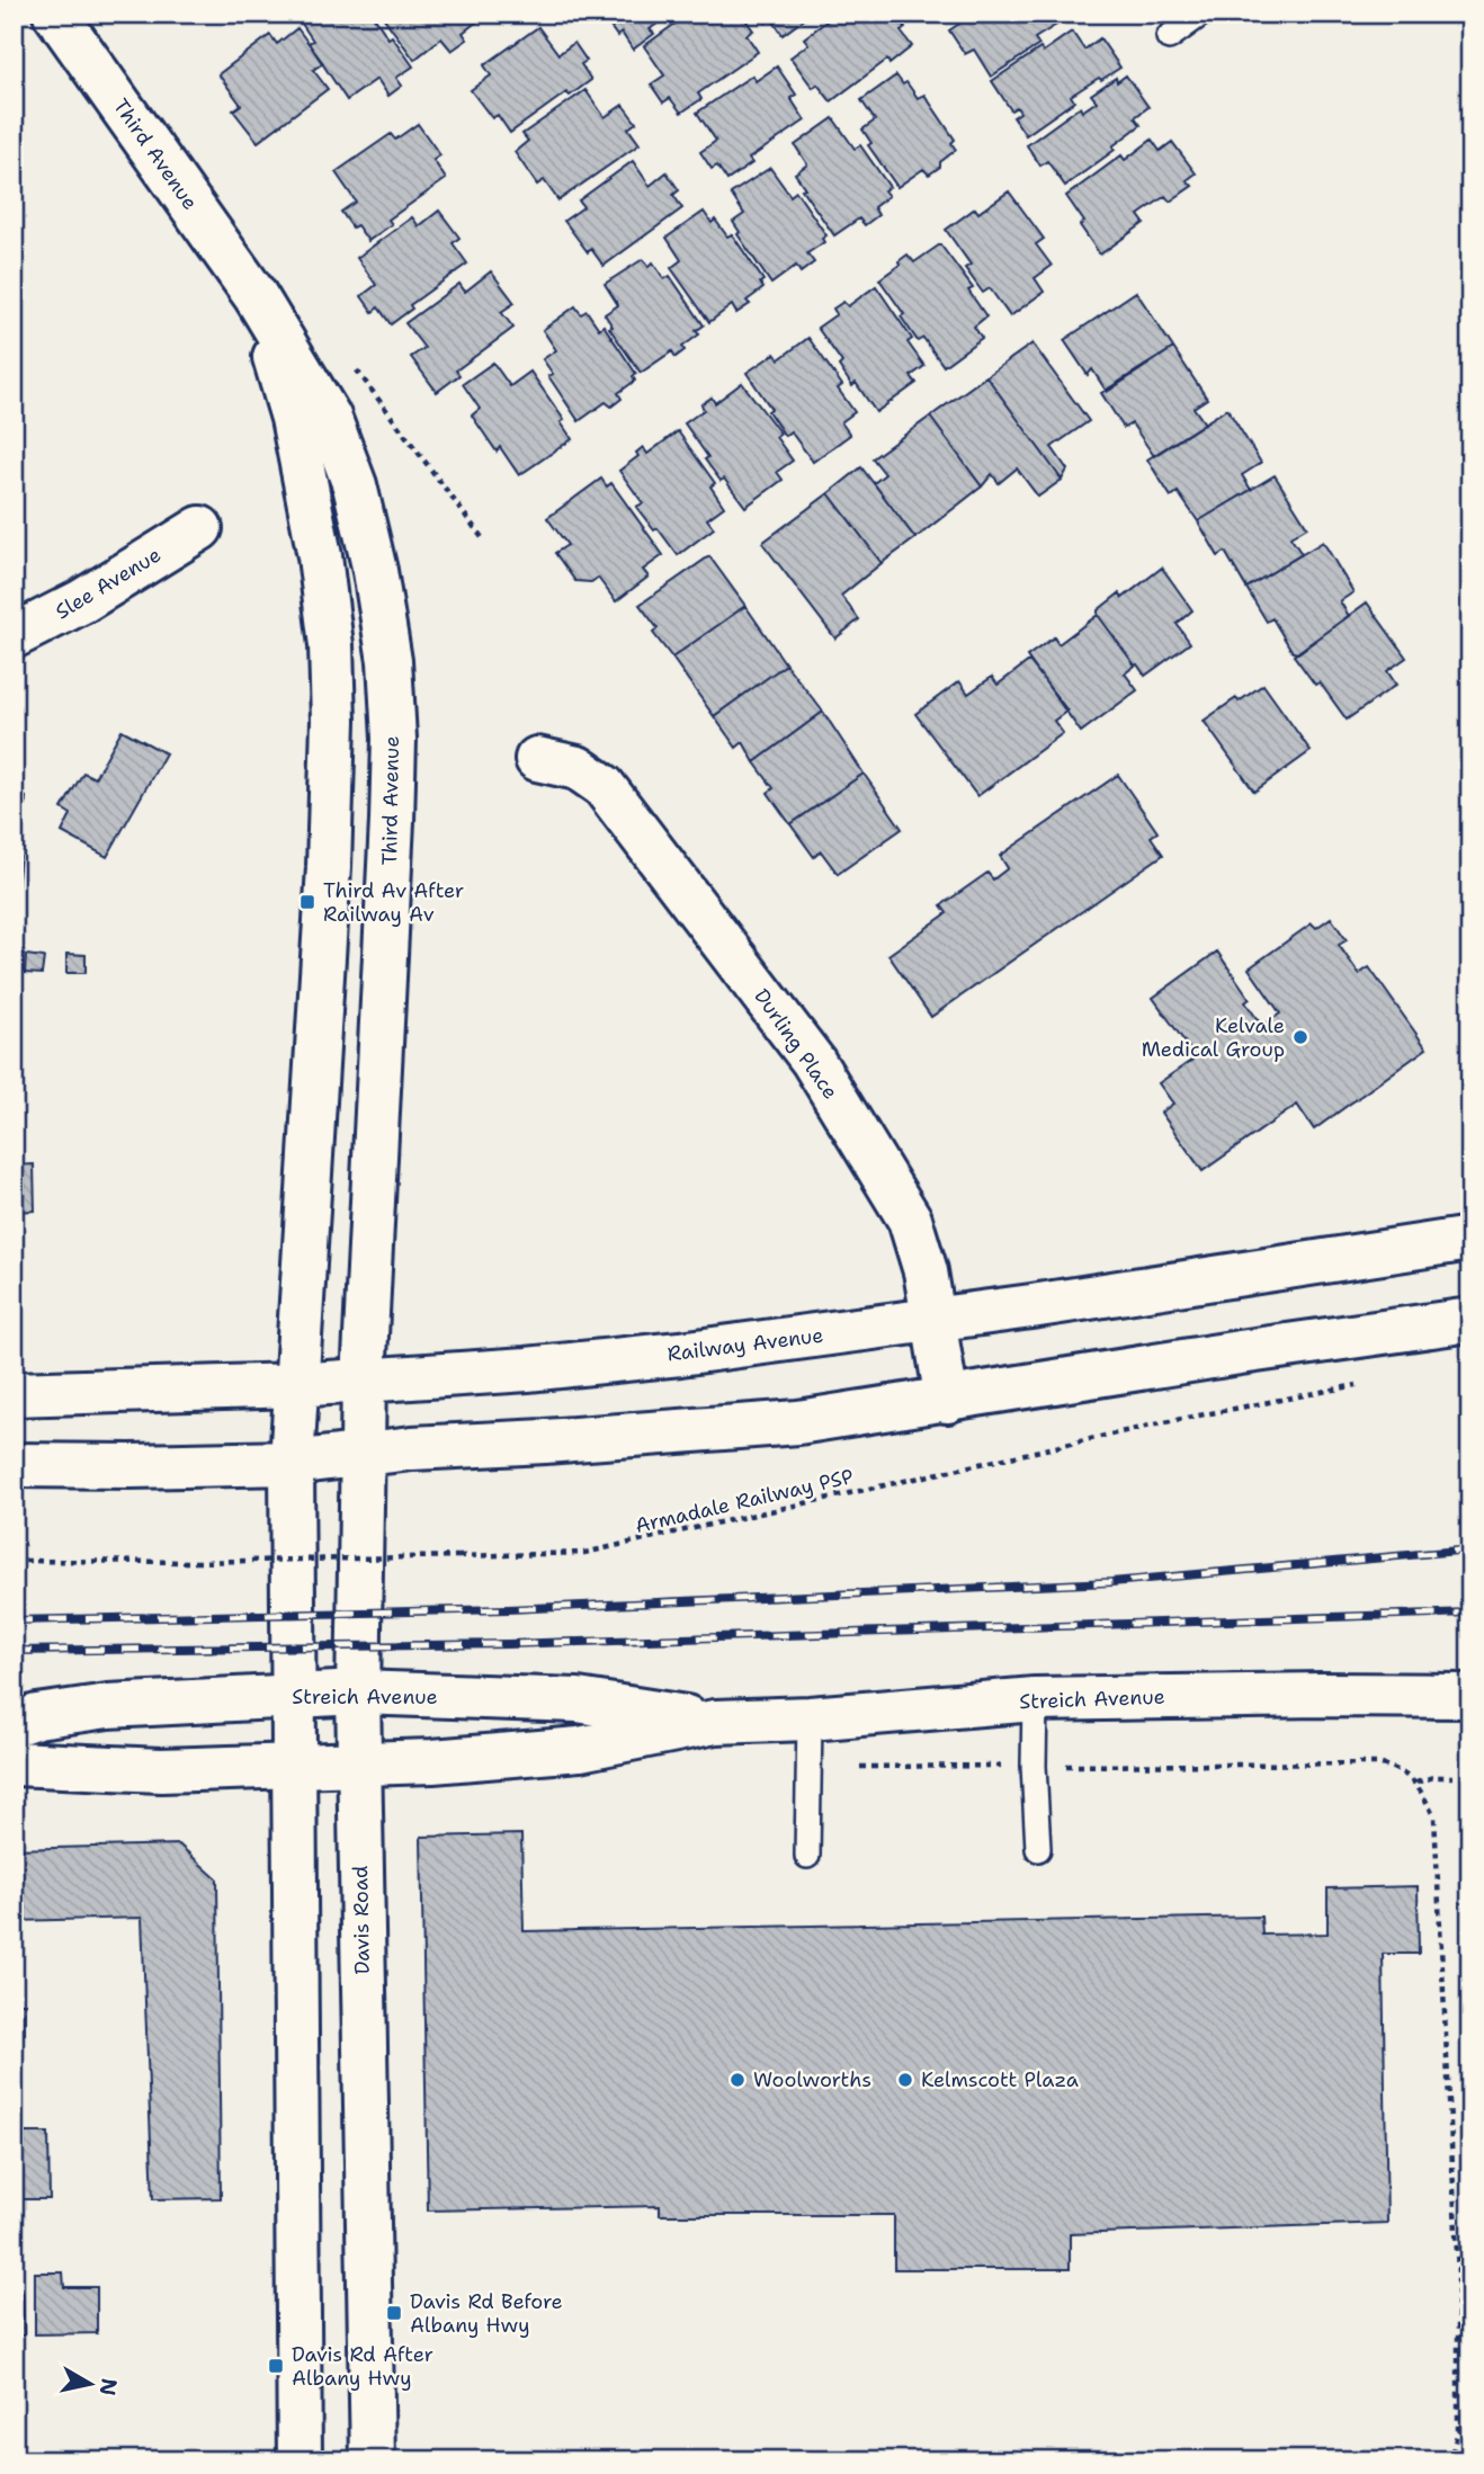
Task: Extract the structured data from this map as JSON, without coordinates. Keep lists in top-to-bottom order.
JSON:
{
  "streets": {
    "main road": [
      "Third Avenue",
      "Slee Avenue",
      "Durling Place",
      "Railway Avenue",
      "Streich Avenue",
      "Davis Road"
    ],
    "path": ["Armadale Railway PSP"]
  },
  "crossings": [
    ["Third Avenue", "Railway Avenue"],
    ["Third Avenue", "Davis Road"],
    ["Durling Place", "Railway Avenue"],
    ["Railway Avenue", "Davis Road"],
    ["Streich Avenue", "Davis Road"]
  ],
  "places": {
    "transit": ["Third Av After Railway Av", "Davis Rd Before Albany Hwy", "Davis Rd After Albany Hwy"],
    "other": ["Kelvale Medical Group", "Woolworths", "Kelmscott Plaza"]
  },
  "north": "right"
}
